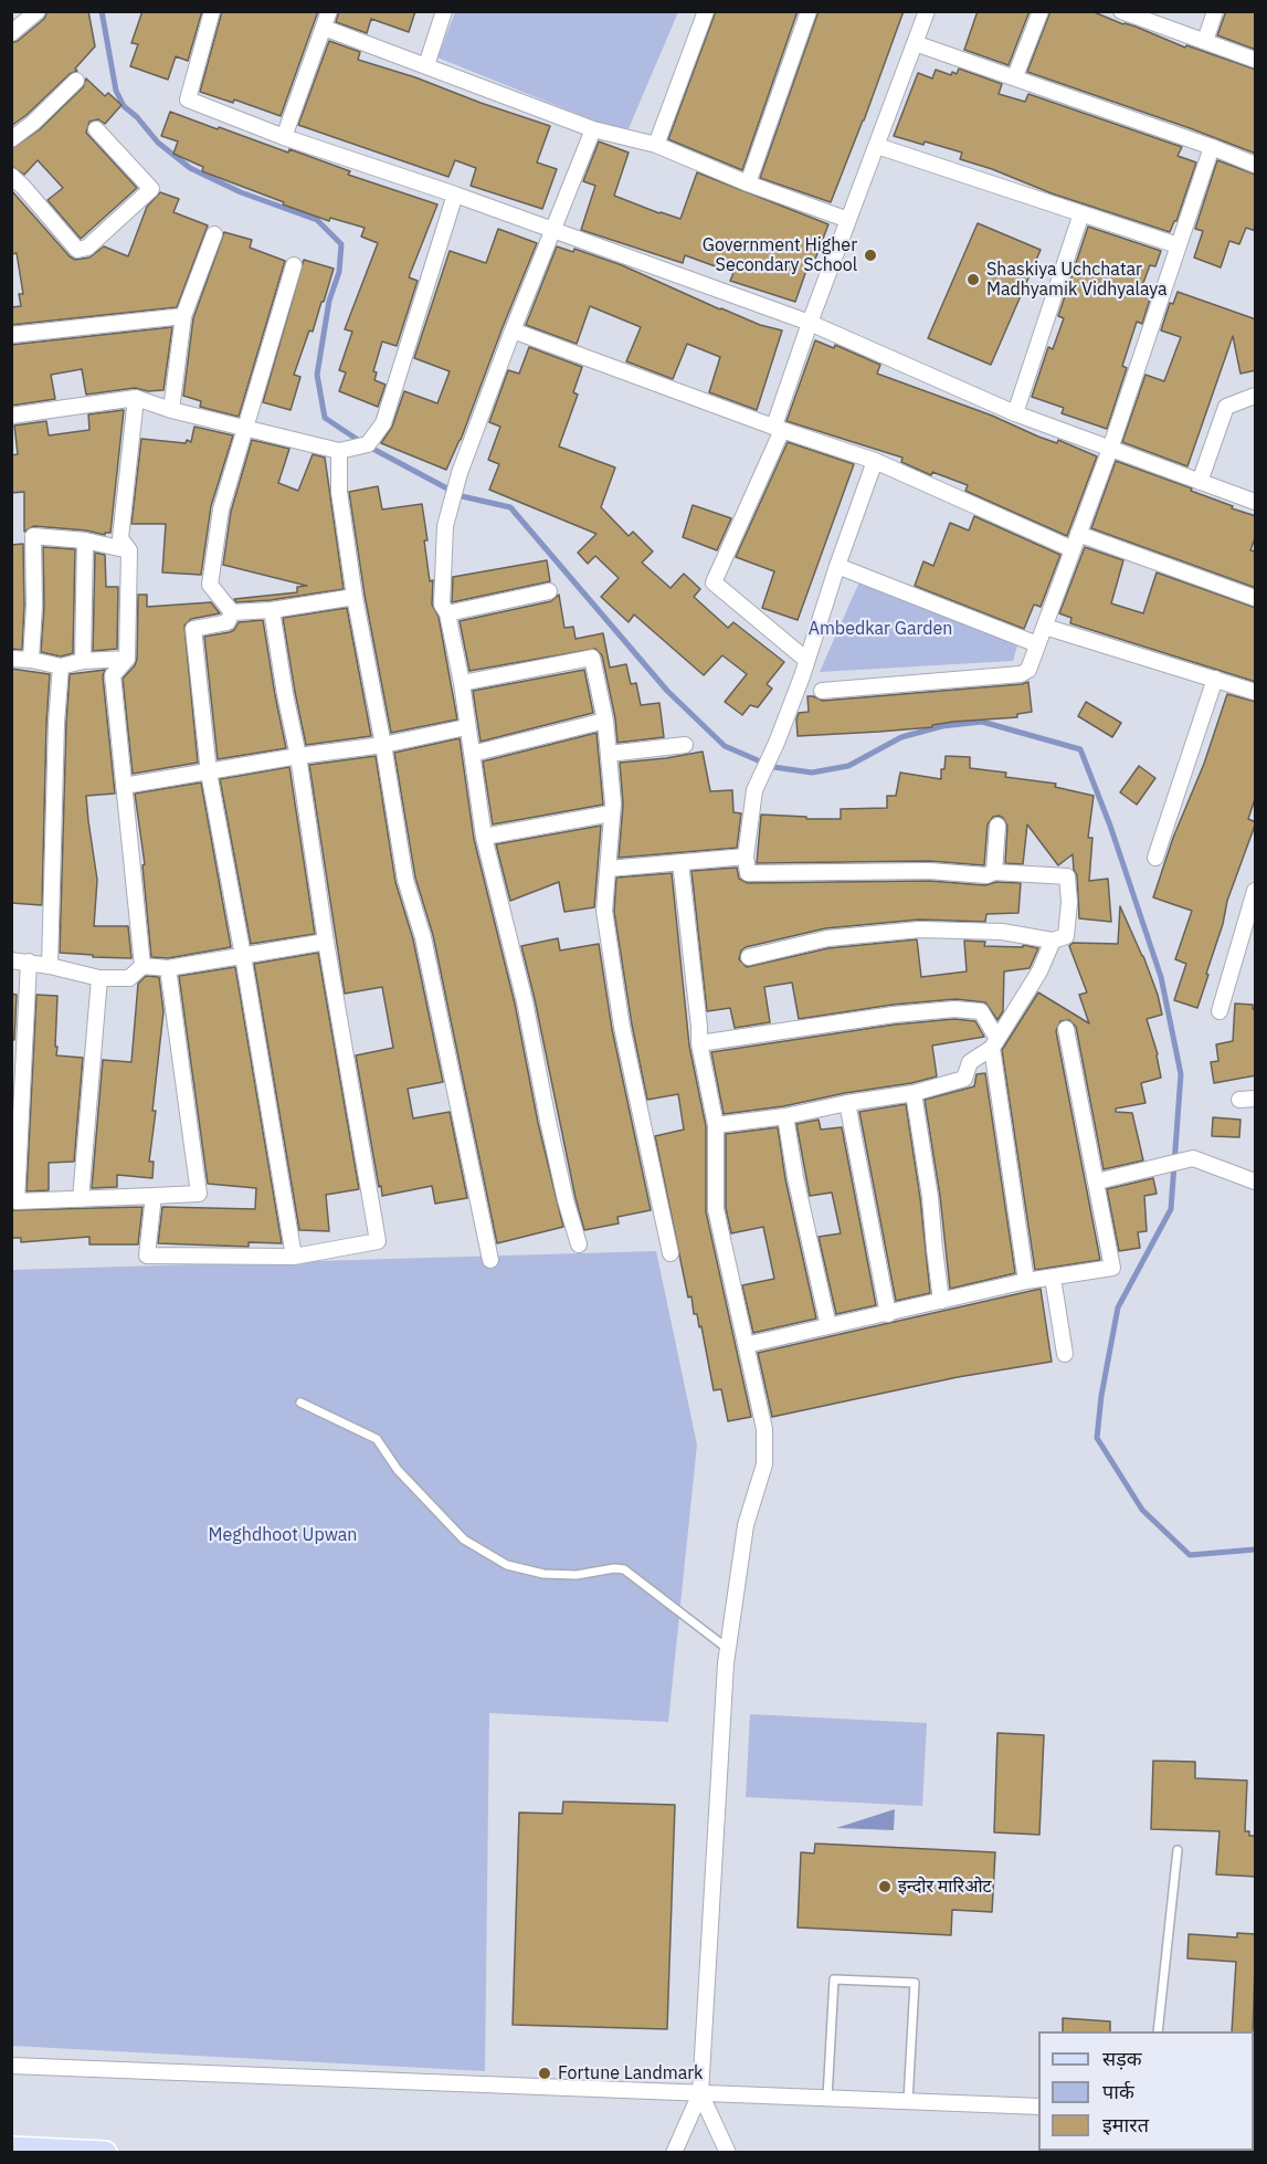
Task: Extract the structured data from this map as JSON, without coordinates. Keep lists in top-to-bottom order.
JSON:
{
  "parks": ["Ambedkar Garden", "Meghdhoot Upwan"],
  "places": [
    "Government Higher Secondary School",
    "Shaskiya Uchchatar Madhyamik Vidhyalaya",
    "इन्दोर मारिओट",
    "Fortune Landmark"
  ],
  "legend": ["सड़क", "पार्क", "इमारत"]
}
